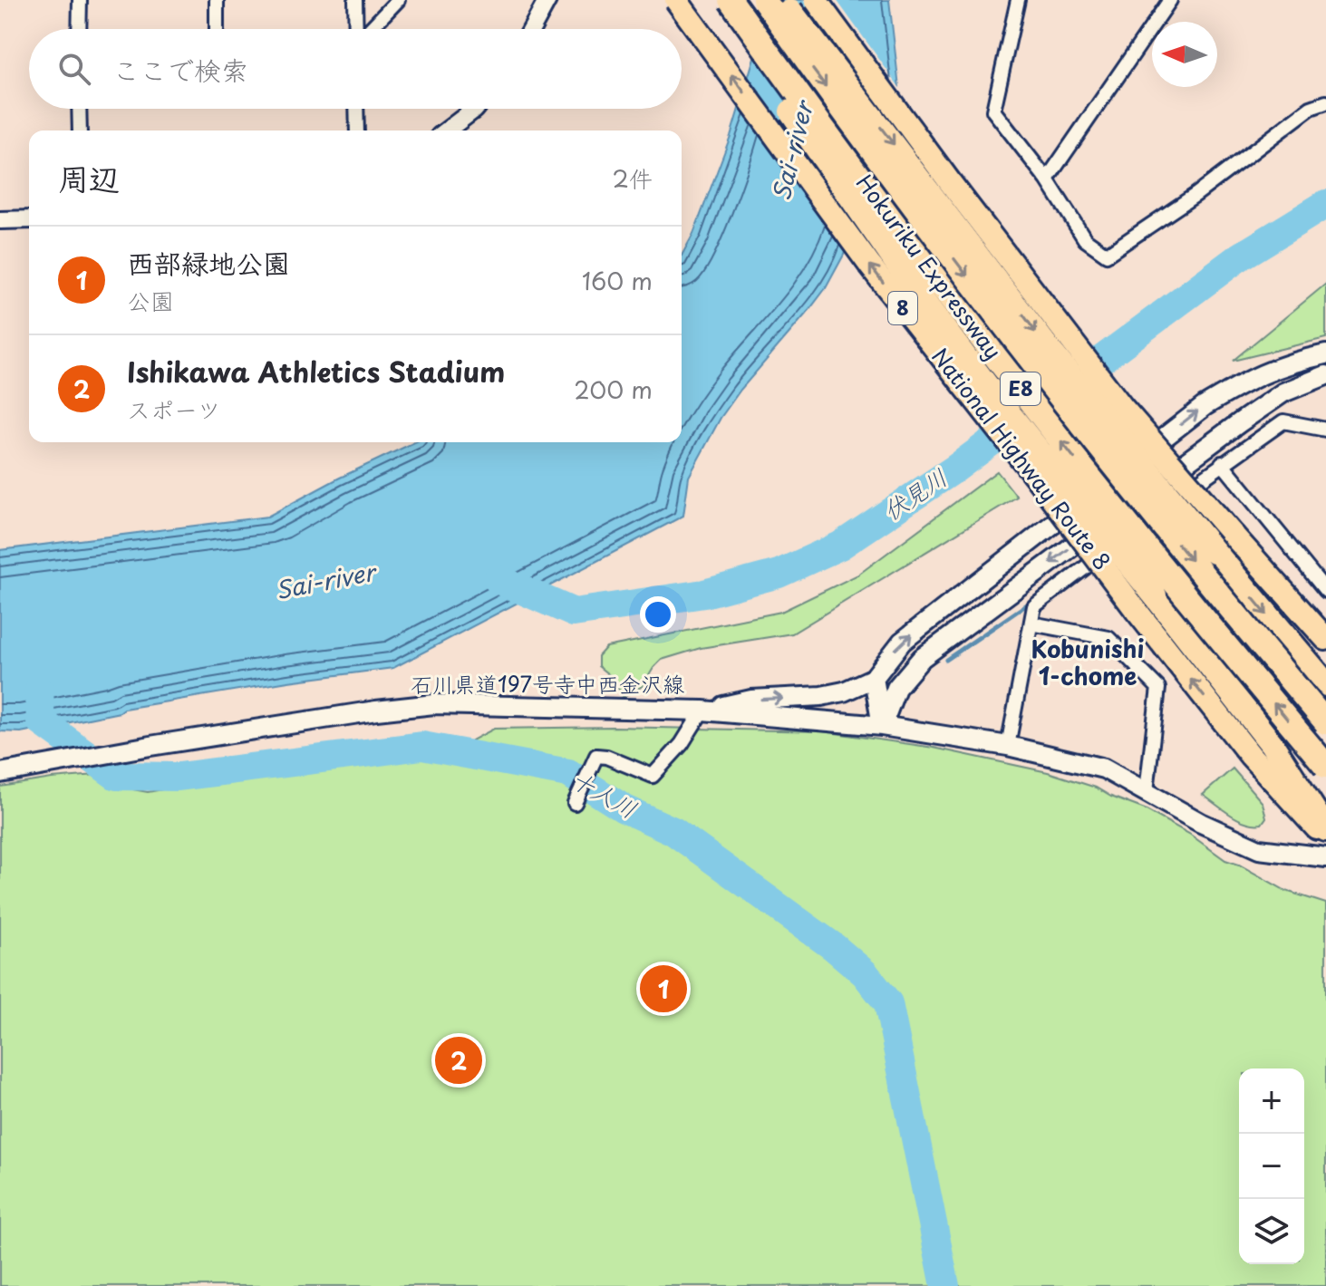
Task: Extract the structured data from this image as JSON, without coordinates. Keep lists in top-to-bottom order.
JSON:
{
  "streets": {
    "highway": [
      "Hokuriku Expressway",
      "8",
      "E8",
      "National Highway Route 8"
    ],
    "main road": ["石川県道197号寺中西金沢線"]
  },
  "districts": ["Kobunishi 1-chome"],
  "water": ["Sai-river", "伏見川", "十人川"],
  "north": "left",
  "page": {
    "search": "ここで検索",
    "heading": ["周辺", "2件"],
    "list": [
      {
        "mark": "1",
        "name": "西部緑地公園",
        "note": "公園",
        "value": "160 m"
      },
      {
        "mark": "2",
        "name": "Ishikawa Athletics Stadium",
        "note": "スポーツ",
        "value": "200 m"
      }
    ],
    "pins": ["1", "2"],
    "map_buttons": ["+", "−"]
  }
}
